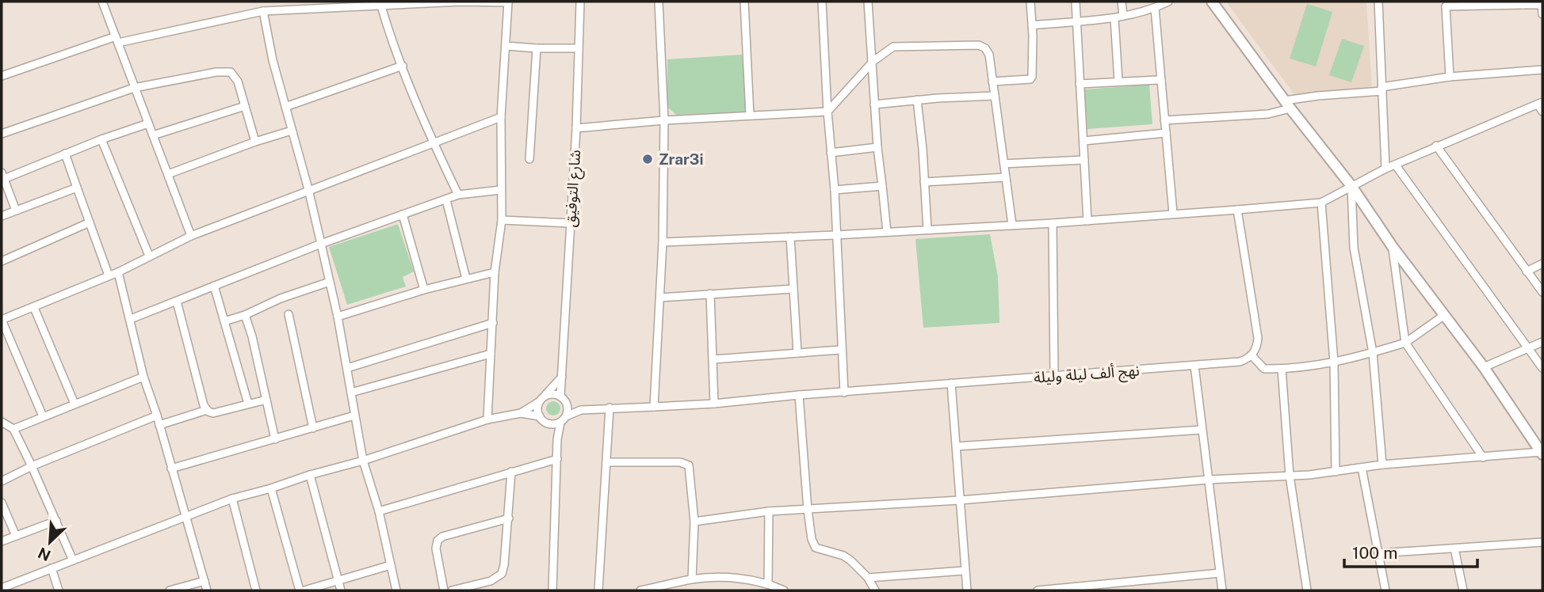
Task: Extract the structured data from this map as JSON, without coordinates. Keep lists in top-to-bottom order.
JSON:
{
  "streets": {
    "street": ["شارع التوفيق", "نهج ألف ليلة وليلة"]
  },
  "places": ["Zrar3i"],
  "scale_bar": "100 m",
  "north": "bottom left"
}
